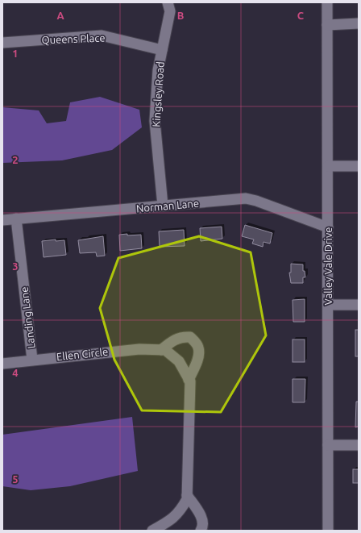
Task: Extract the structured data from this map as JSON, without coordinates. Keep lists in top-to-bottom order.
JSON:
{
  "streets": {
    "street": [
      "Queens Place",
      "Kingsley Road",
      "Norman Lane",
      "Valley Vale Drive",
      "Landing Lane",
      "Ellen Circle"
    ]
  },
  "crossings": [
    ["Queens Place", "Kingsley Road"],
    ["Kingsley Road", "Norman Lane"],
    ["Norman Lane", "Valley Vale Drive"],
    ["Norman Lane", "Landing Lane"],
    ["Landing Lane", "Ellen Circle"]
  ],
  "grid": {
    "columns": ["A", "B", "C"],
    "rows": [
      "1",
      "2",
      "3",
      "4",
      "5"
    ]
  }
}
